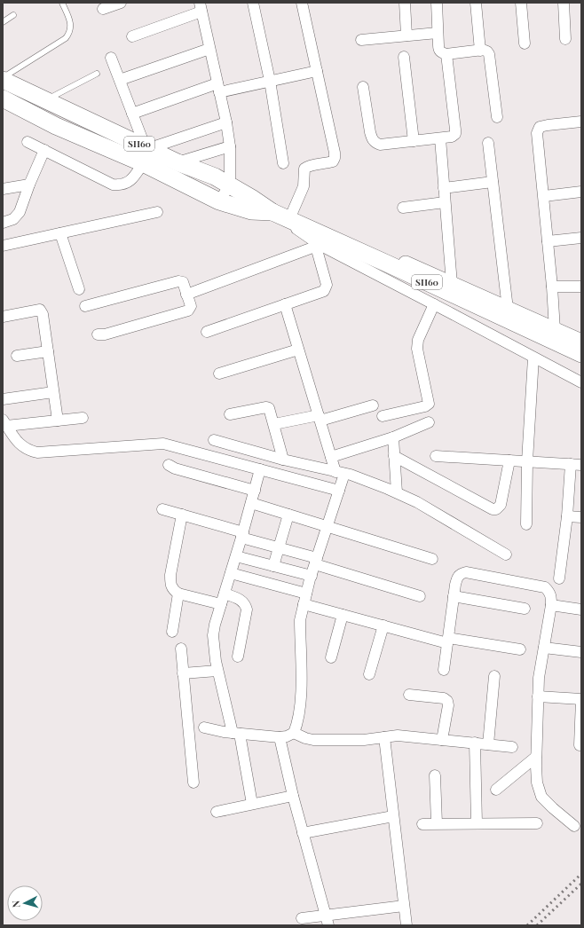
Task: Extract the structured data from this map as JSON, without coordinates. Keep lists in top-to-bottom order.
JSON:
{
  "streets": {
    "main road": ["SH60"]
  },
  "north": "left"
}
